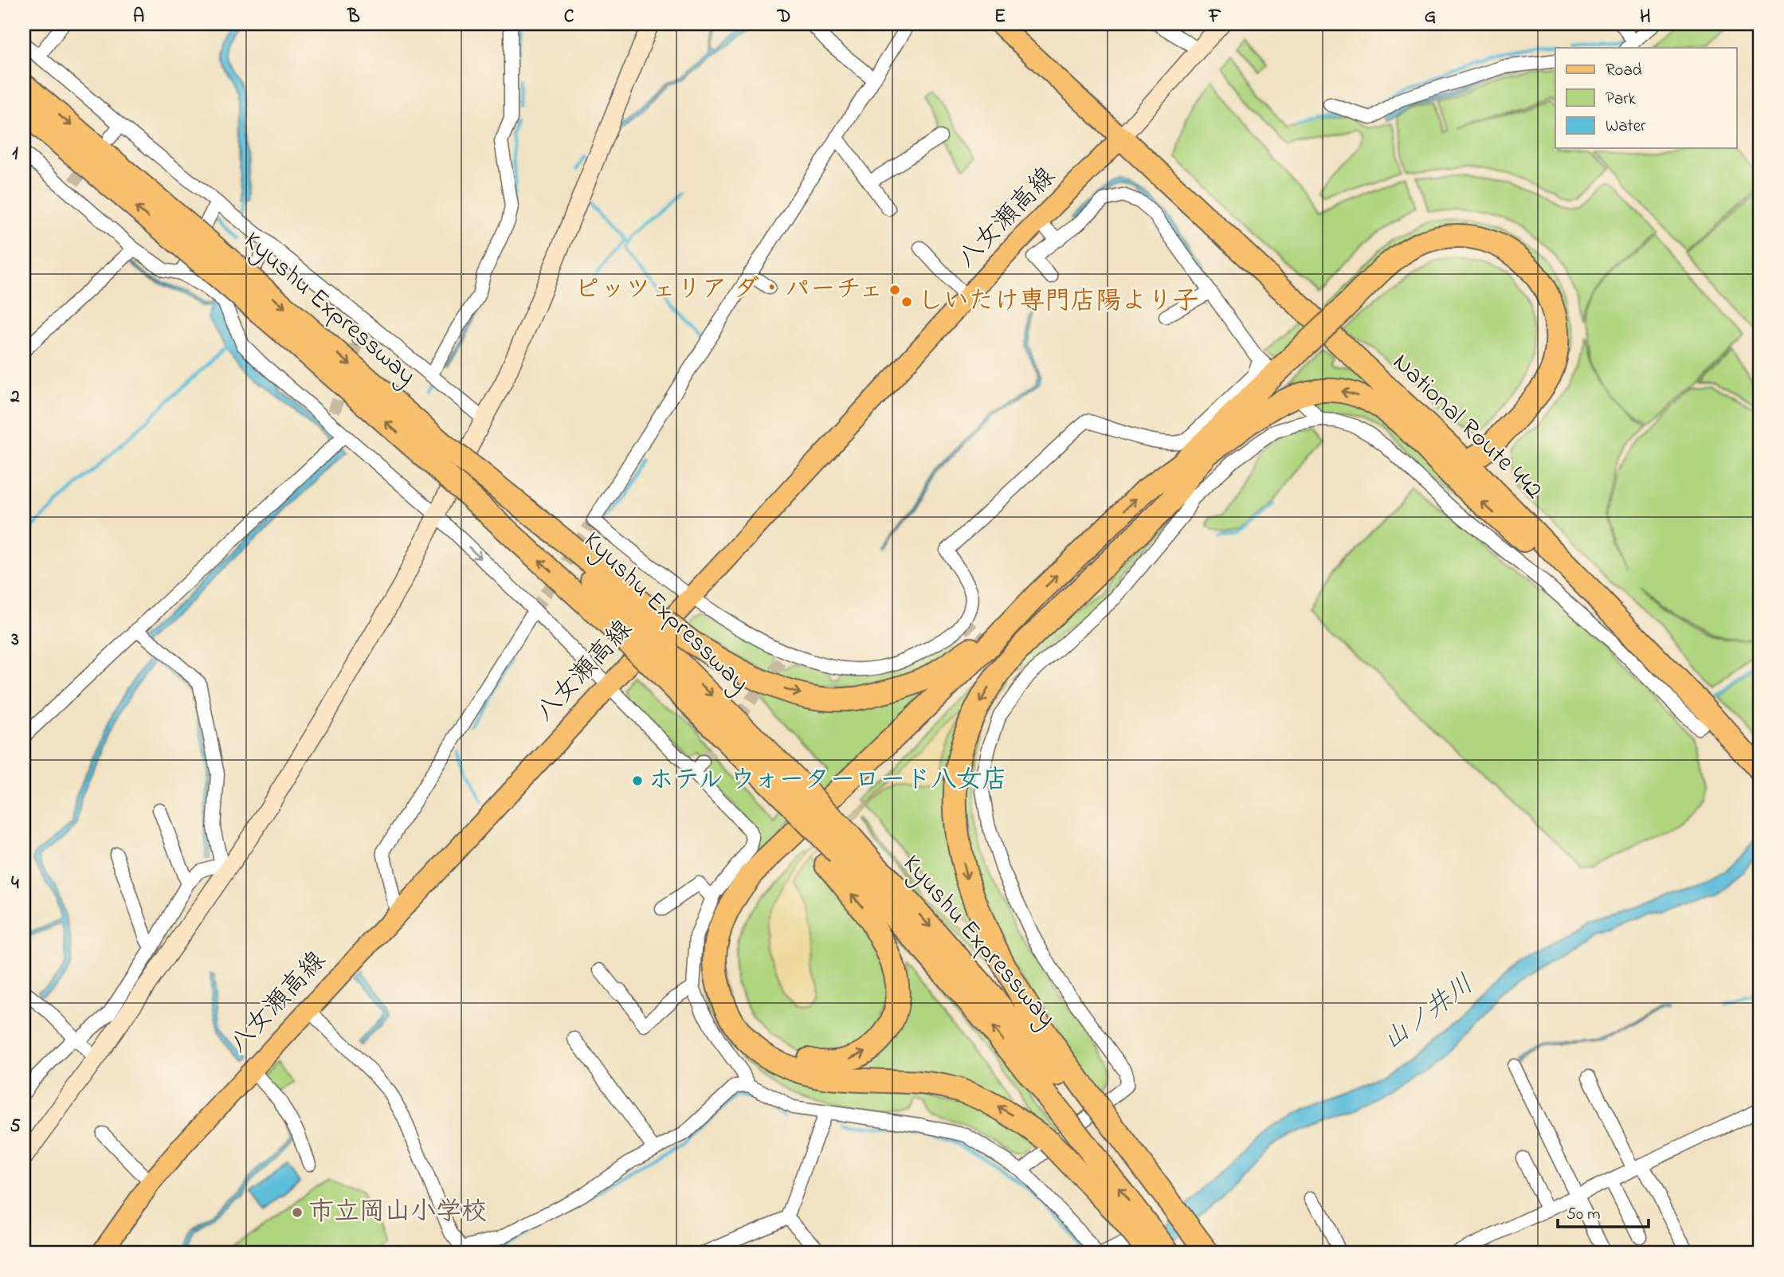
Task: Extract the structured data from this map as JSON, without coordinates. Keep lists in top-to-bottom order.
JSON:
{
  "streets": {
    "highway": ["Kyushu Expressway", "National Route 442"],
    "main road": ["八女瀬高線"]
  },
  "crossings": [
    ["八女瀬高線", "National Route 442"]
  ],
  "water": ["山ノ井川"],
  "places": [
    "ピッツェリア ダ・パーチェ",
    "しいたけ専門店陽より子",
    "ホテル ウォーターロード八女店",
    "市立岡山小学校"
  ],
  "legend": ["Road", "Park", "Water"],
  "scale_bar": "50 m",
  "grid": {
    "columns": [
      "A",
      "B",
      "C",
      "D",
      "E",
      "F",
      "G",
      "H"
    ],
    "rows": [
      "1",
      "2",
      "3",
      "4",
      "5"
    ]
  }
}
